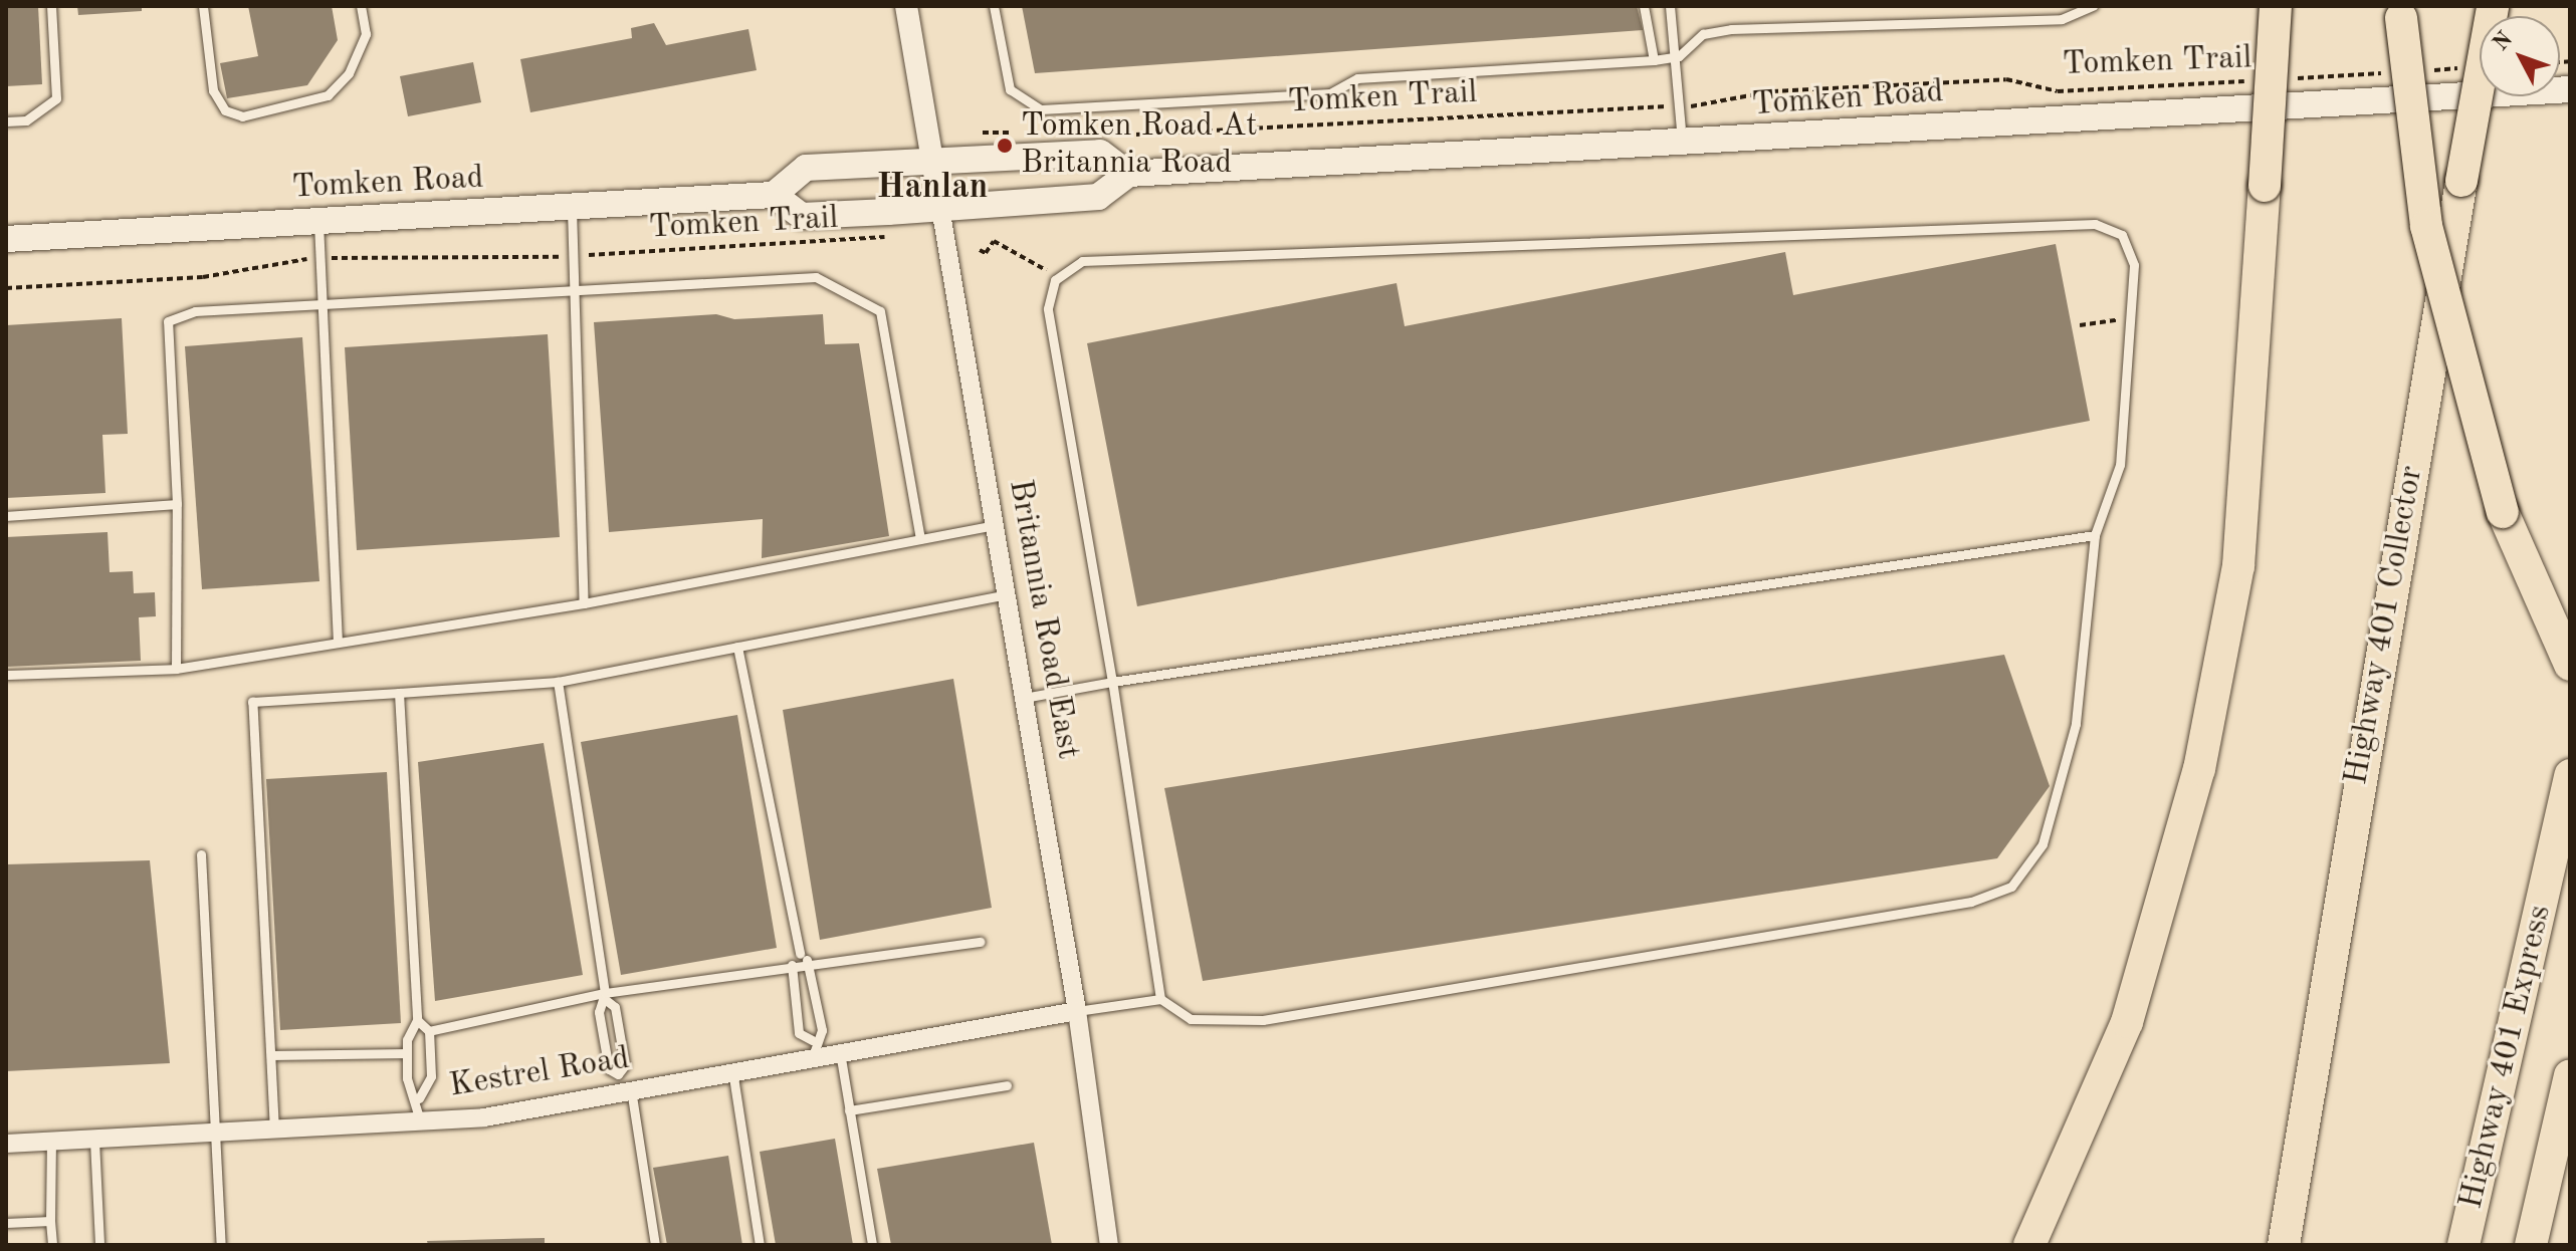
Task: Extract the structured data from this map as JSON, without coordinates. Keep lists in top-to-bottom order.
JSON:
{
  "streets": {
    "highway": ["Highway 401 Collector", "Highway 401 Express"],
    "main road": ["Tomken Road"],
    "street": ["Britannia Road East", "Kestrel Road"],
    "path": ["Tomken Trail"]
  },
  "crossings": [
    ["Britannia Road East", "Kestrel Road"]
  ],
  "districts": ["Hanlan"],
  "places": ["Tomken Road At Britannia Road"],
  "north": "top left"
}
